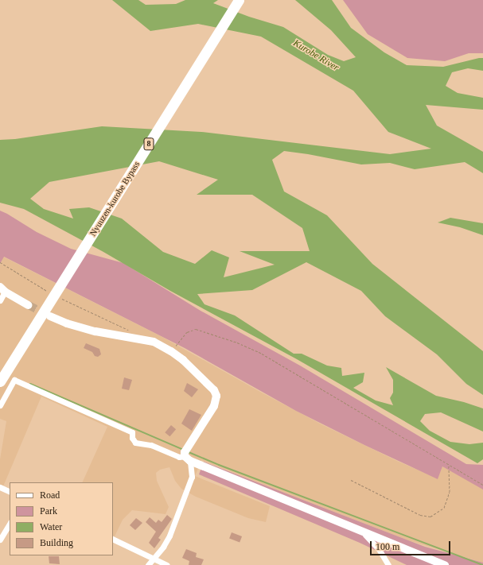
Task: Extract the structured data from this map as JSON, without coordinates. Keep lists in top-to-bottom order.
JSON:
{
  "streets": {
    "highway": ["8", "Nyuuzen-kurobe Bypass"]
  },
  "water": ["Kurobe River"],
  "legend": [
    "Road",
    "Park",
    "Water",
    "Building"
  ],
  "scale_bar": "100 m"
}
